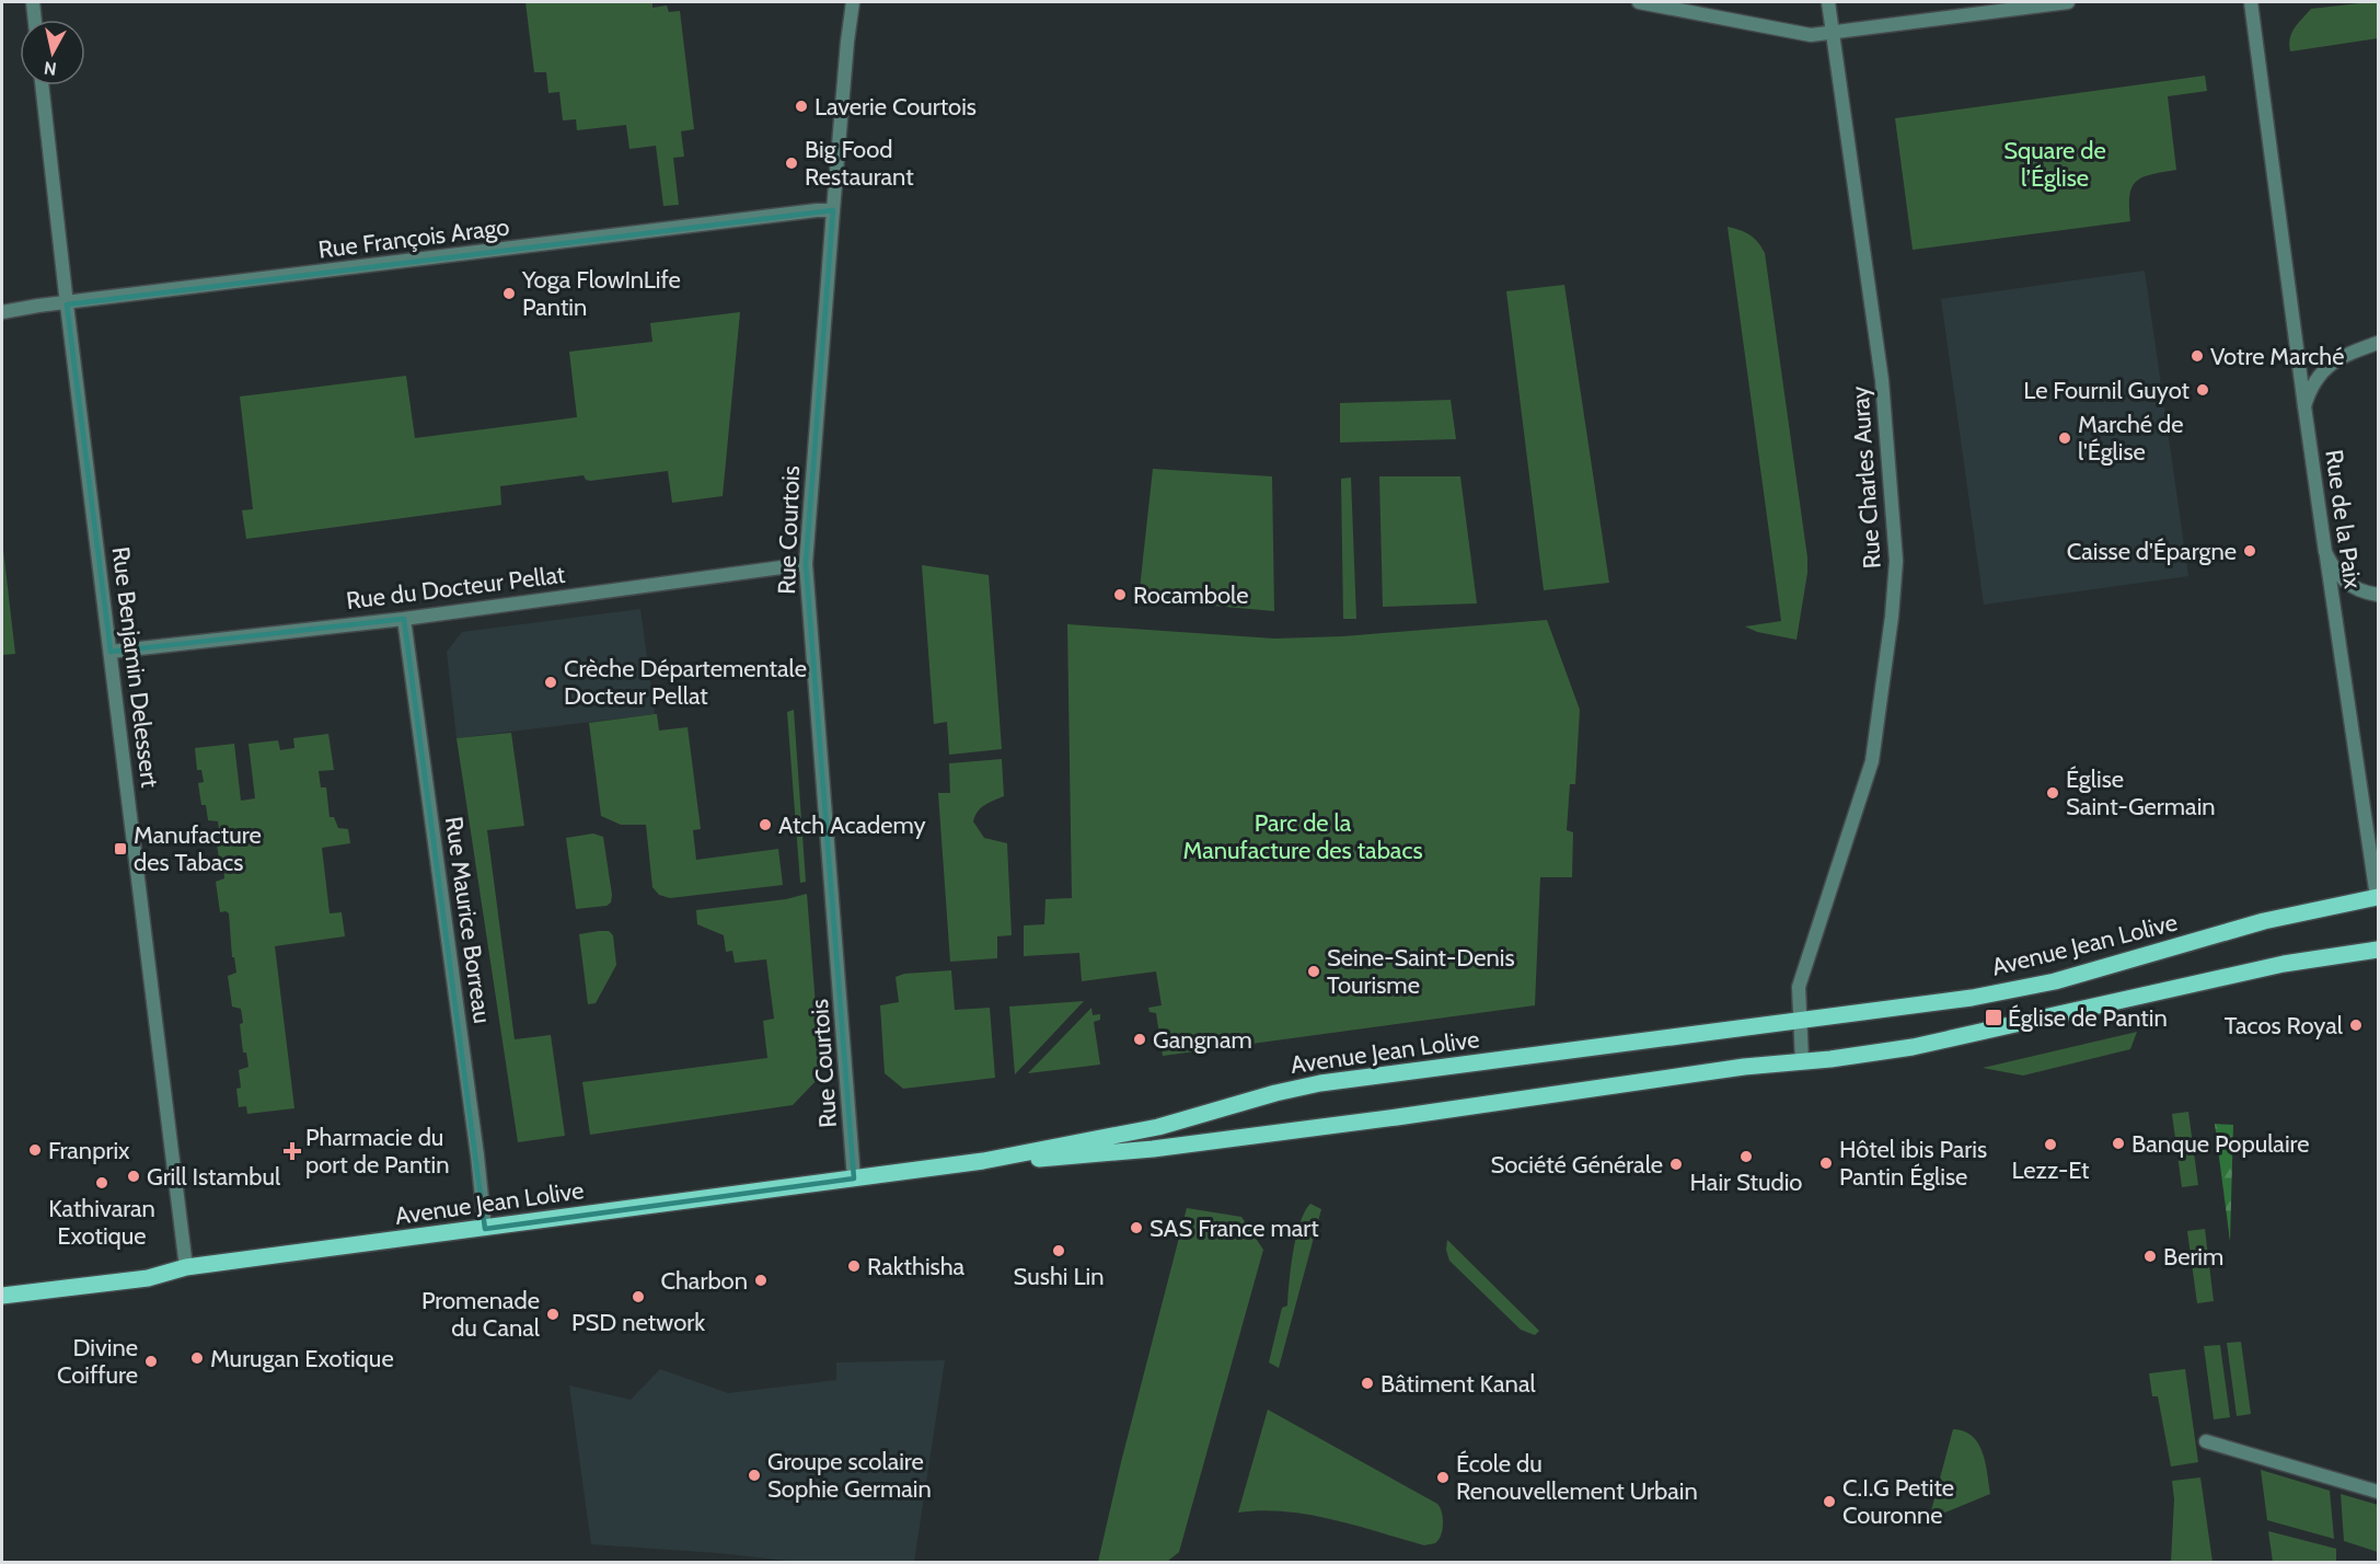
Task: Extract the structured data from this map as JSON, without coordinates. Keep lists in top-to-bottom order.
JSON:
{
  "streets": {
    "main road": ["Avenue Jean Lolive"],
    "street": [
      "Rue François Arago",
      "Rue Charles Auray",
      "Rue de la Paix",
      "Rue Courtois",
      "Rue du Docteur Pellat",
      "Rue Benjamin Delessert",
      "Rue Maurice Borreau"
    ]
  },
  "crossings": [
    ["Rue François Arago", "Rue Courtois"],
    ["Rue François Arago", "Rue Benjamin Delessert"],
    ["Rue Charles Auray", "Avenue Jean Lolive"],
    ["Rue de la Paix", "Avenue Jean Lolive"],
    ["Rue Courtois", "Rue du Docteur Pellat"],
    ["Rue Courtois", "Avenue Jean Lolive"],
    ["Rue du Docteur Pellat", "Rue Benjamin Delessert"],
    ["Rue du Docteur Pellat", "Rue Maurice Borreau"],
    ["Rue Benjamin Delessert", "Avenue Jean Lolive"],
    ["Rue Maurice Borreau", "Avenue Jean Lolive"]
  ],
  "parks": ["Square de l’Église", "Parc de la Manufacture des tabacs"],
  "places": {
    "other": [
      "Laverie Courtois",
      "Big Food Restaurant",
      "Yoga FlowInLife Pantin",
      "Votre Marché",
      "Le Fournil Guyot",
      "Marché de l'Église",
      "Caisse d'Épargne",
      "Rocambole",
      "Crèche Départementale Docteur Pellat",
      "Église Saint-Germain",
      "Atch Academy",
      "Seine-Saint-Denis Tourisme",
      "Tacos Royal",
      "Gangnam",
      "Banque Populaire",
      "Lezz-Et",
      "Franprix",
      "Hair Studio",
      "Hôtel ibis Paris Pantin Église",
      "Société Générale",
      "Grill Istambul",
      "Kathivaran Exotique",
      "SAS France mart",
      "Sushi Lin",
      "Berim",
      "Rakthisha",
      "Charbon",
      "PSD network",
      "Promenade du Canal",
      "Murugan Exotique",
      "Divine Coiffure",
      "Bâtiment Kanal",
      "Groupe scolaire Sophie Germain",
      "École du Renouvellement Urbain",
      "C.I.G Petite Couronne"
    ],
    "transit": ["Manufacture des Tabacs", "Église de Pantin"],
    "health": ["Pharmacie du port de Pantin"]
  },
  "north": "bottom"
}
